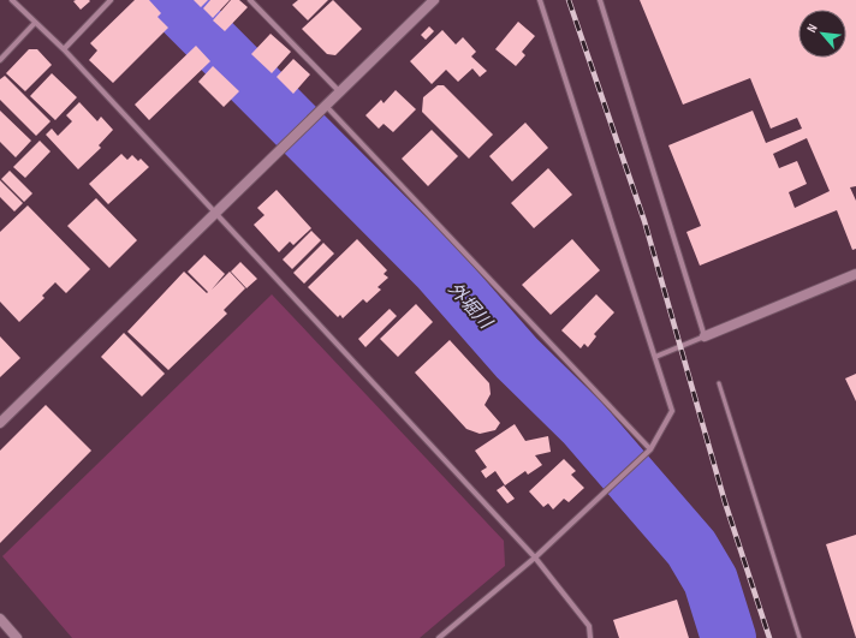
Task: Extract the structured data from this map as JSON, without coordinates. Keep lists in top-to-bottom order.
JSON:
{
  "water": ["外堀川"],
  "north": "top left"
}
